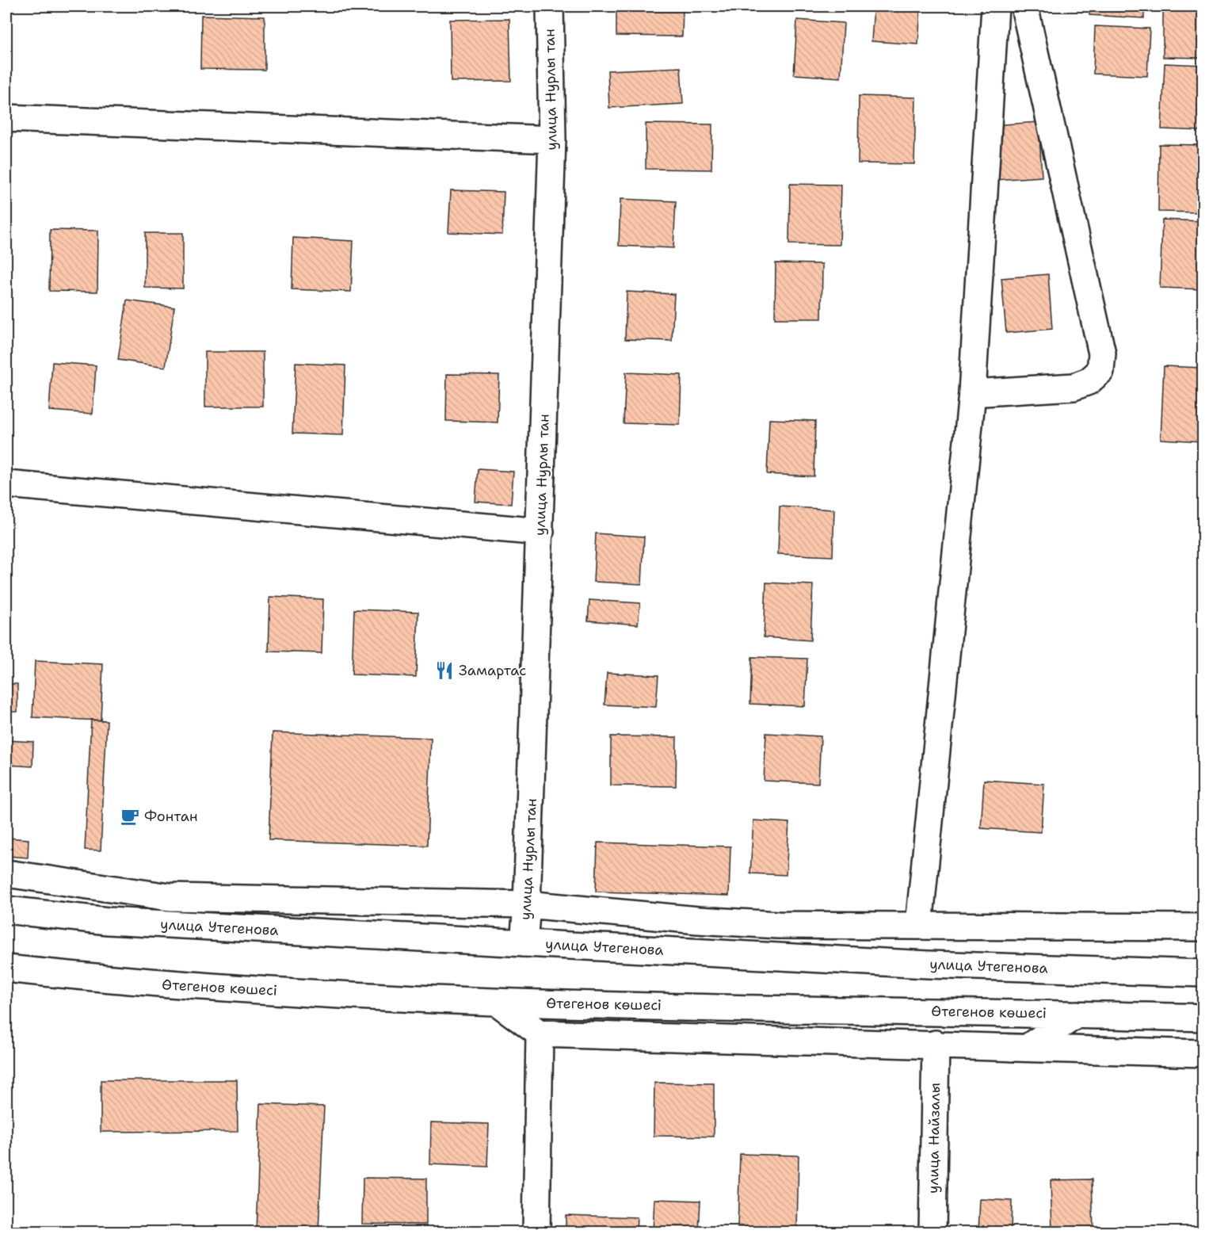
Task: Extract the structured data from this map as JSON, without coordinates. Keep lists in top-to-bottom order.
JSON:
{
  "streets": {
    "street": [
      "улица Нурлы тан",
      "улица Утегенова",
      "Өтегенов көшесі",
      "улица Найзалы"
    ]
  },
  "crossings": [
    ["улица Нурлы тан", "улица Утегенова"]
  ],
  "places": {
    "restaurant": ["Замартас"],
    "cafe": ["Фонтан"]
  }
}
